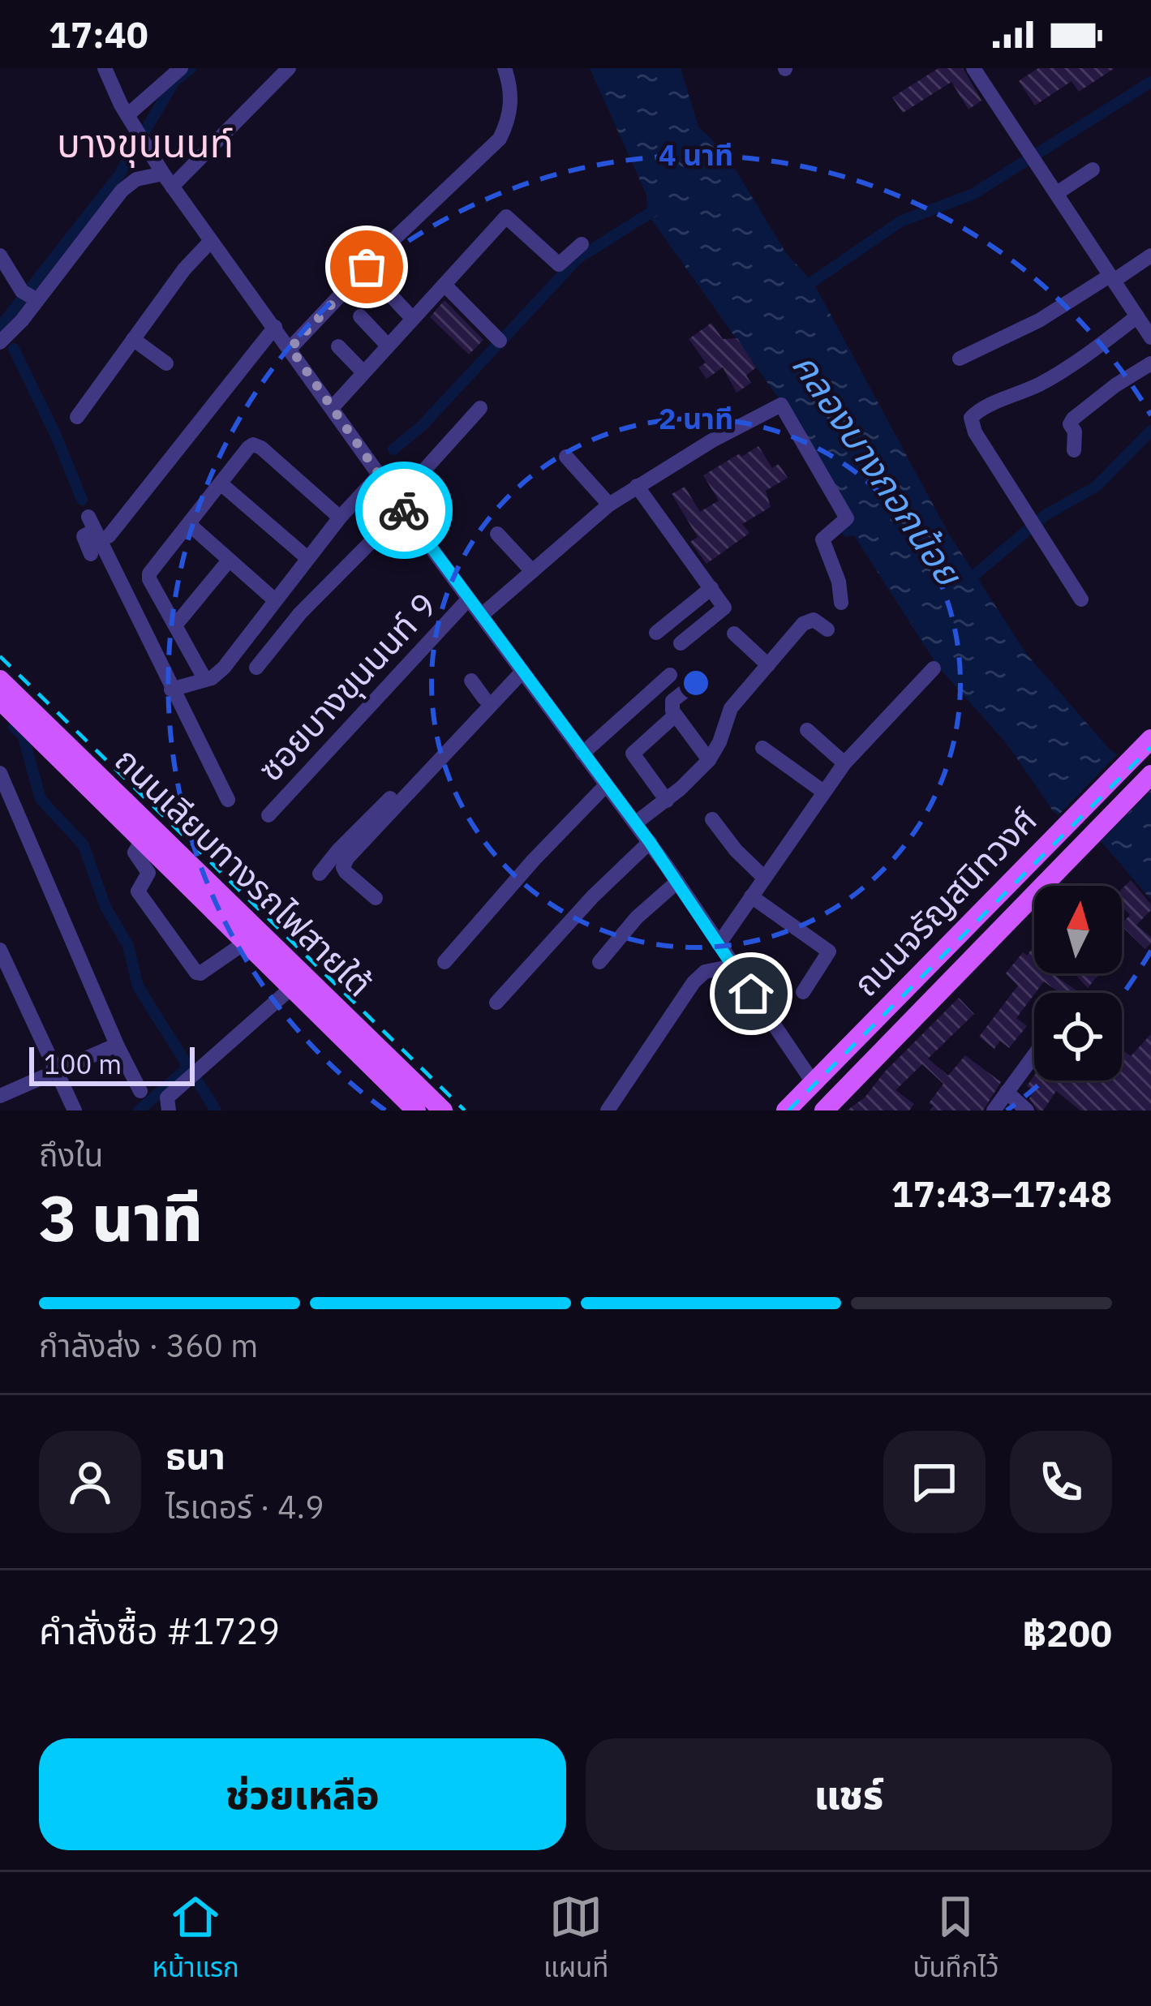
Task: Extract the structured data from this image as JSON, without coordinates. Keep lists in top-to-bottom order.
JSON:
{
  "streets": {
    "main road": ["ถนนเลียบทางรถไฟสายใต้", "ถนนจรัญสนิทวงศ์"],
    "street": ["ซอยบางขุนนนท์ 9"]
  },
  "districts": ["บางขุนนนท์"],
  "water": ["คลองบางกอกน้อย"],
  "scale_bar": "100 m",
  "north": "top",
  "page": {
    "status": "17:40",
    "scale": "100 m",
    "heading": ["3 นาที", "ถึงใน", "17:43–17:48"],
    "panel": [
      "ธนา",
      "ไรเดอร์ · 4.9",
      "คำสั่งซื้อ #1729",
      "฿200"
    ],
    "bar": "กำลังส่ง · 360 m",
    "buttons": ["ช่วยเหลือ", "แชร์"],
    "tabs": ["หน้าแรก", "แผนที่", "บันทึกไว้"]
  },
  "rings": ["4 นาที", "2 นาที"]
}
